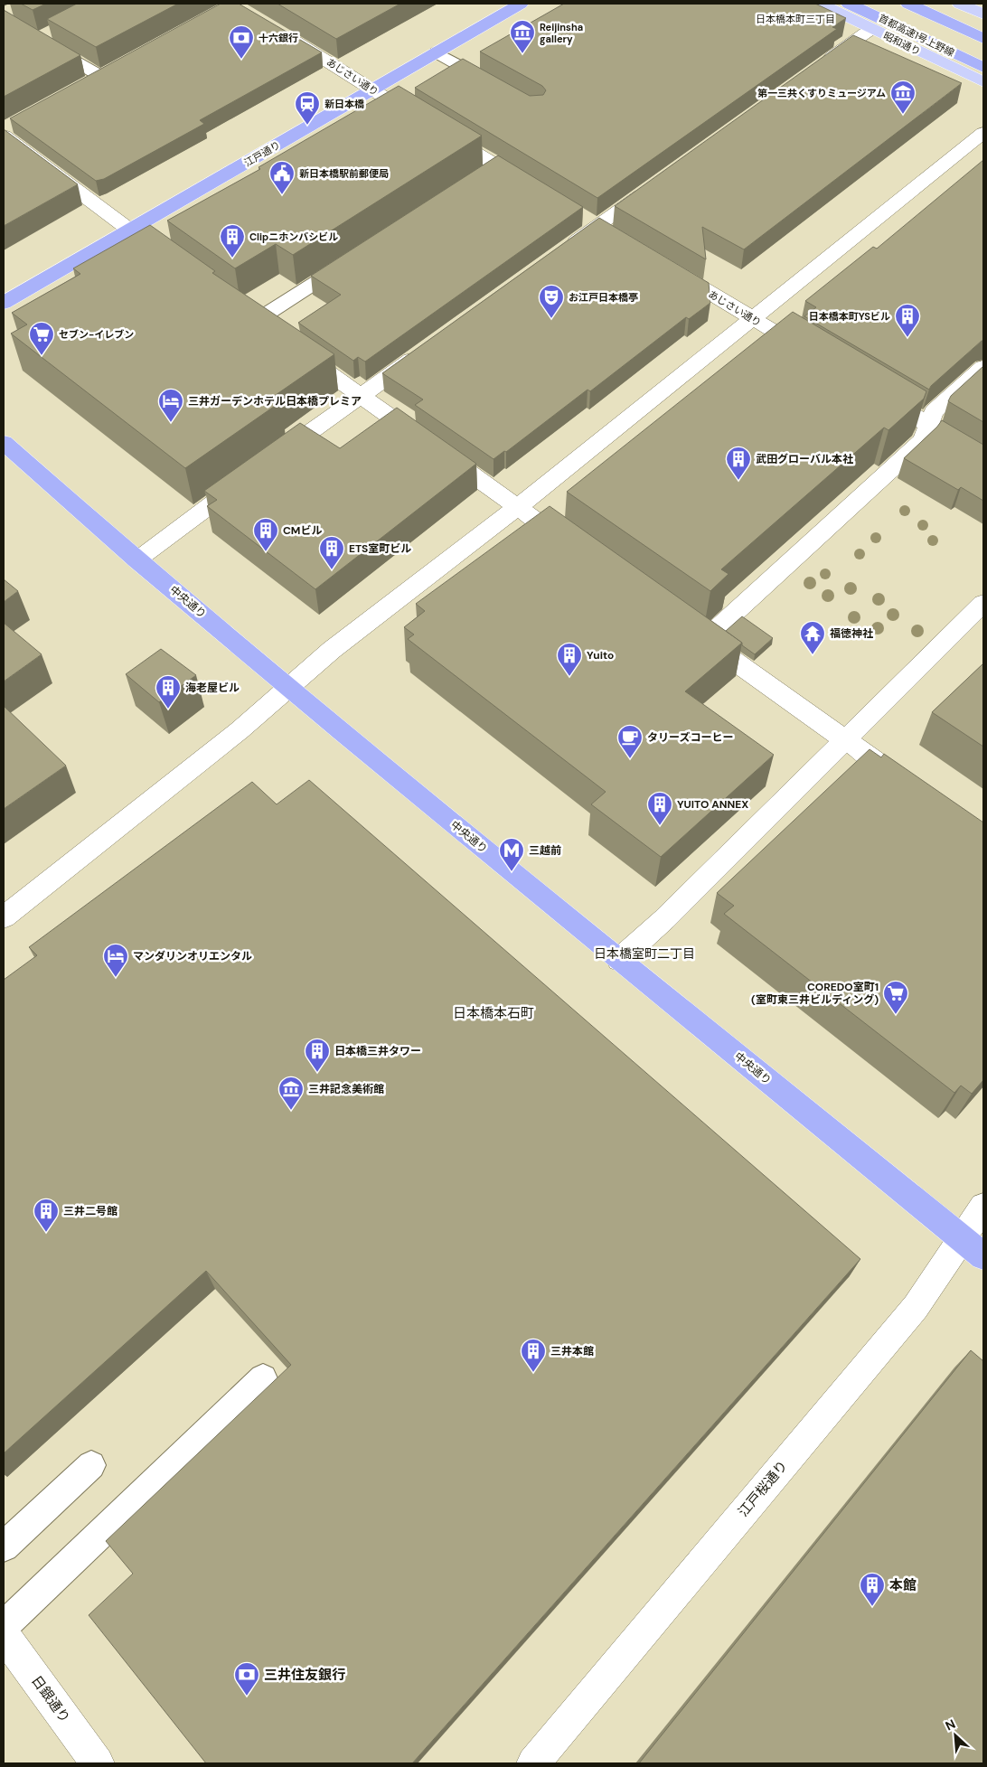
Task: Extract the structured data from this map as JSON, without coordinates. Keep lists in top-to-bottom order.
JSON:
{
  "streets": {
    "highway": ["首都高速1号上野線", "江戸通り", "中央通り"],
    "main road": ["昭和通り"],
    "street": ["あじさい通り", "江戸桜通り", "日銀通り"]
  },
  "crossings": [
    ["あじさい通り", "江戸通り"],
    ["中央通り", "江戸桜通り"]
  ],
  "districts": ["日本橋本町三丁目", "日本橋室町二丁目", "日本橋本石町"],
  "places": {
    "museum": ["Reijinsha gallery", "第一三共くすりミュージアム", "三井記念美術館"],
    "bank": ["十六銀行", "三井住友銀行"],
    "station": ["新日本橋"],
    "public building": ["新日本橋駅前郵便局"],
    "building": [
      "Clipニホンバシビル",
      "日本橋本町YSビル",
      "武田グローバル本社",
      "CMビル",
      "ETS室町ビル",
      "Yuito",
      "海老屋ビル",
      "YUITO ANNEX",
      "日本橋三井タワー",
      "三井二号館",
      "三井本館",
      "本館"
    ],
    "theatre": ["お江戸日本橋亭"],
    "supermarket": ["セブン-イレブン", "COREDO室町1 (室町東三井ビルディング)"],
    "hotel": ["三井ガーデンホテル日本橋プレミア", "マンダリンオリエンタル"],
    "temple": ["福徳神社"],
    "cafe": ["タリーズコーヒー"],
    "metro station": ["三越前"]
  },
  "north": "top left"
}
